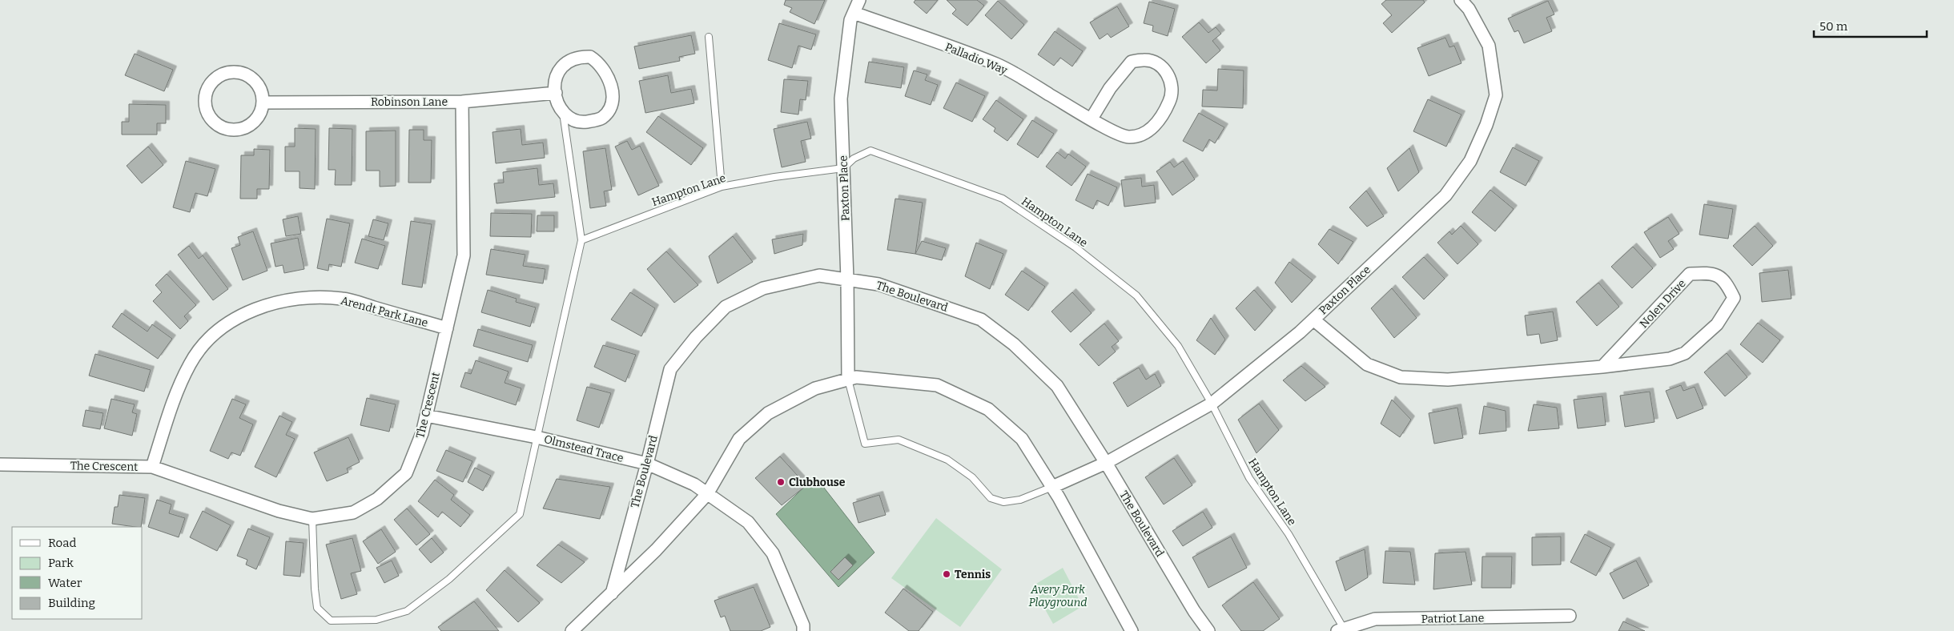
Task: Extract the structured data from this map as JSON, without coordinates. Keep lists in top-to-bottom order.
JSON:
{
  "streets": {
    "street": [
      "Palladio Way",
      "Robinson Lane",
      "Paxton Place",
      "The Boulevard",
      "Nolen Drive",
      "Arendt Park Lane",
      "The Crescent",
      "Olmstead Trace",
      "Patriot Lane"
    ],
    "lane": ["Hampton Lane"]
  },
  "crossings": [
    ["Palladio Way", "Paxton Place"],
    ["Robinson Lane", "The Crescent"],
    ["Paxton Place", "Hampton Lane"],
    ["Paxton Place", "The Boulevard"],
    ["Paxton Place", "Nolen Drive"],
    ["Hampton Lane", "Patriot Lane"],
    ["The Boulevard", "Olmstead Trace"],
    ["Arendt Park Lane", "The Crescent"],
    ["The Crescent", "Olmstead Trace"]
  ],
  "parks": ["Avery Park Playground"],
  "places": ["Clubhouse", "Tennis"],
  "legend": [
    "Road",
    "Park",
    "Water",
    "Building"
  ],
  "scale_bar": "50 m"
}
